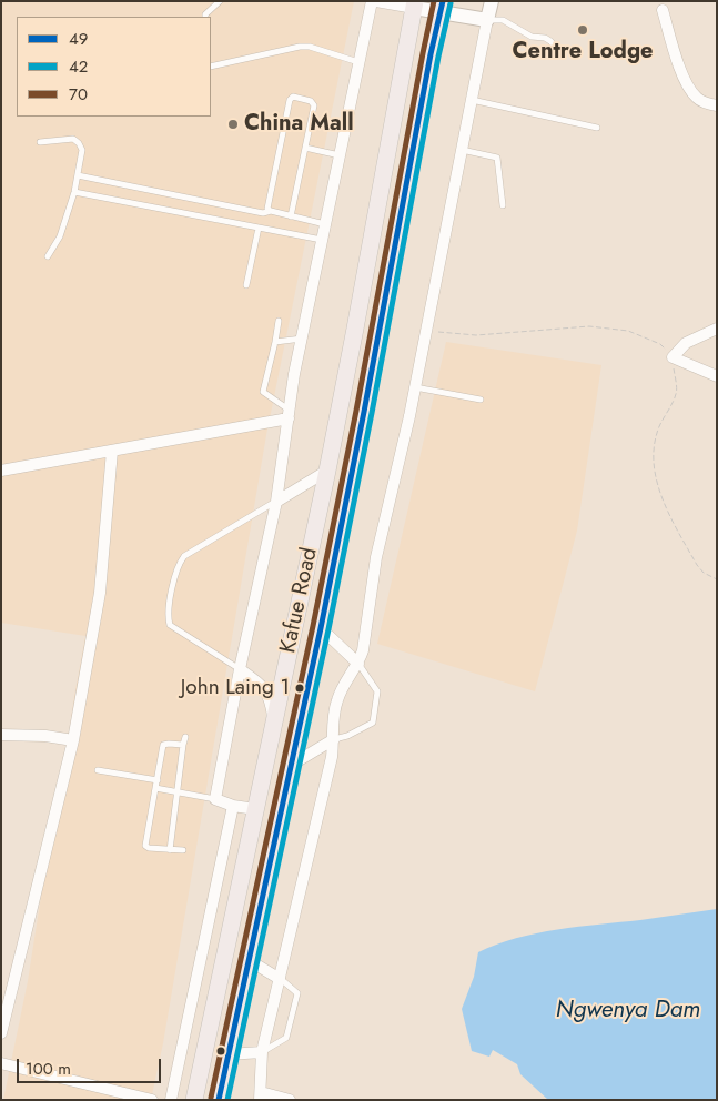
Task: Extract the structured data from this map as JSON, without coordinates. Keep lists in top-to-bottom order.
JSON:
{
  "streets": {
    "main road": ["Kafue Road"]
  },
  "water": ["Ngwenya Dam"],
  "places": ["Centre Lodge", "China Mall", "John Laing 1"],
  "lines": ["transit line 49", "transit line 70", "transit line 42"],
  "legend": ["49", "42", "70"],
  "scale_bar": "100 m"
}
